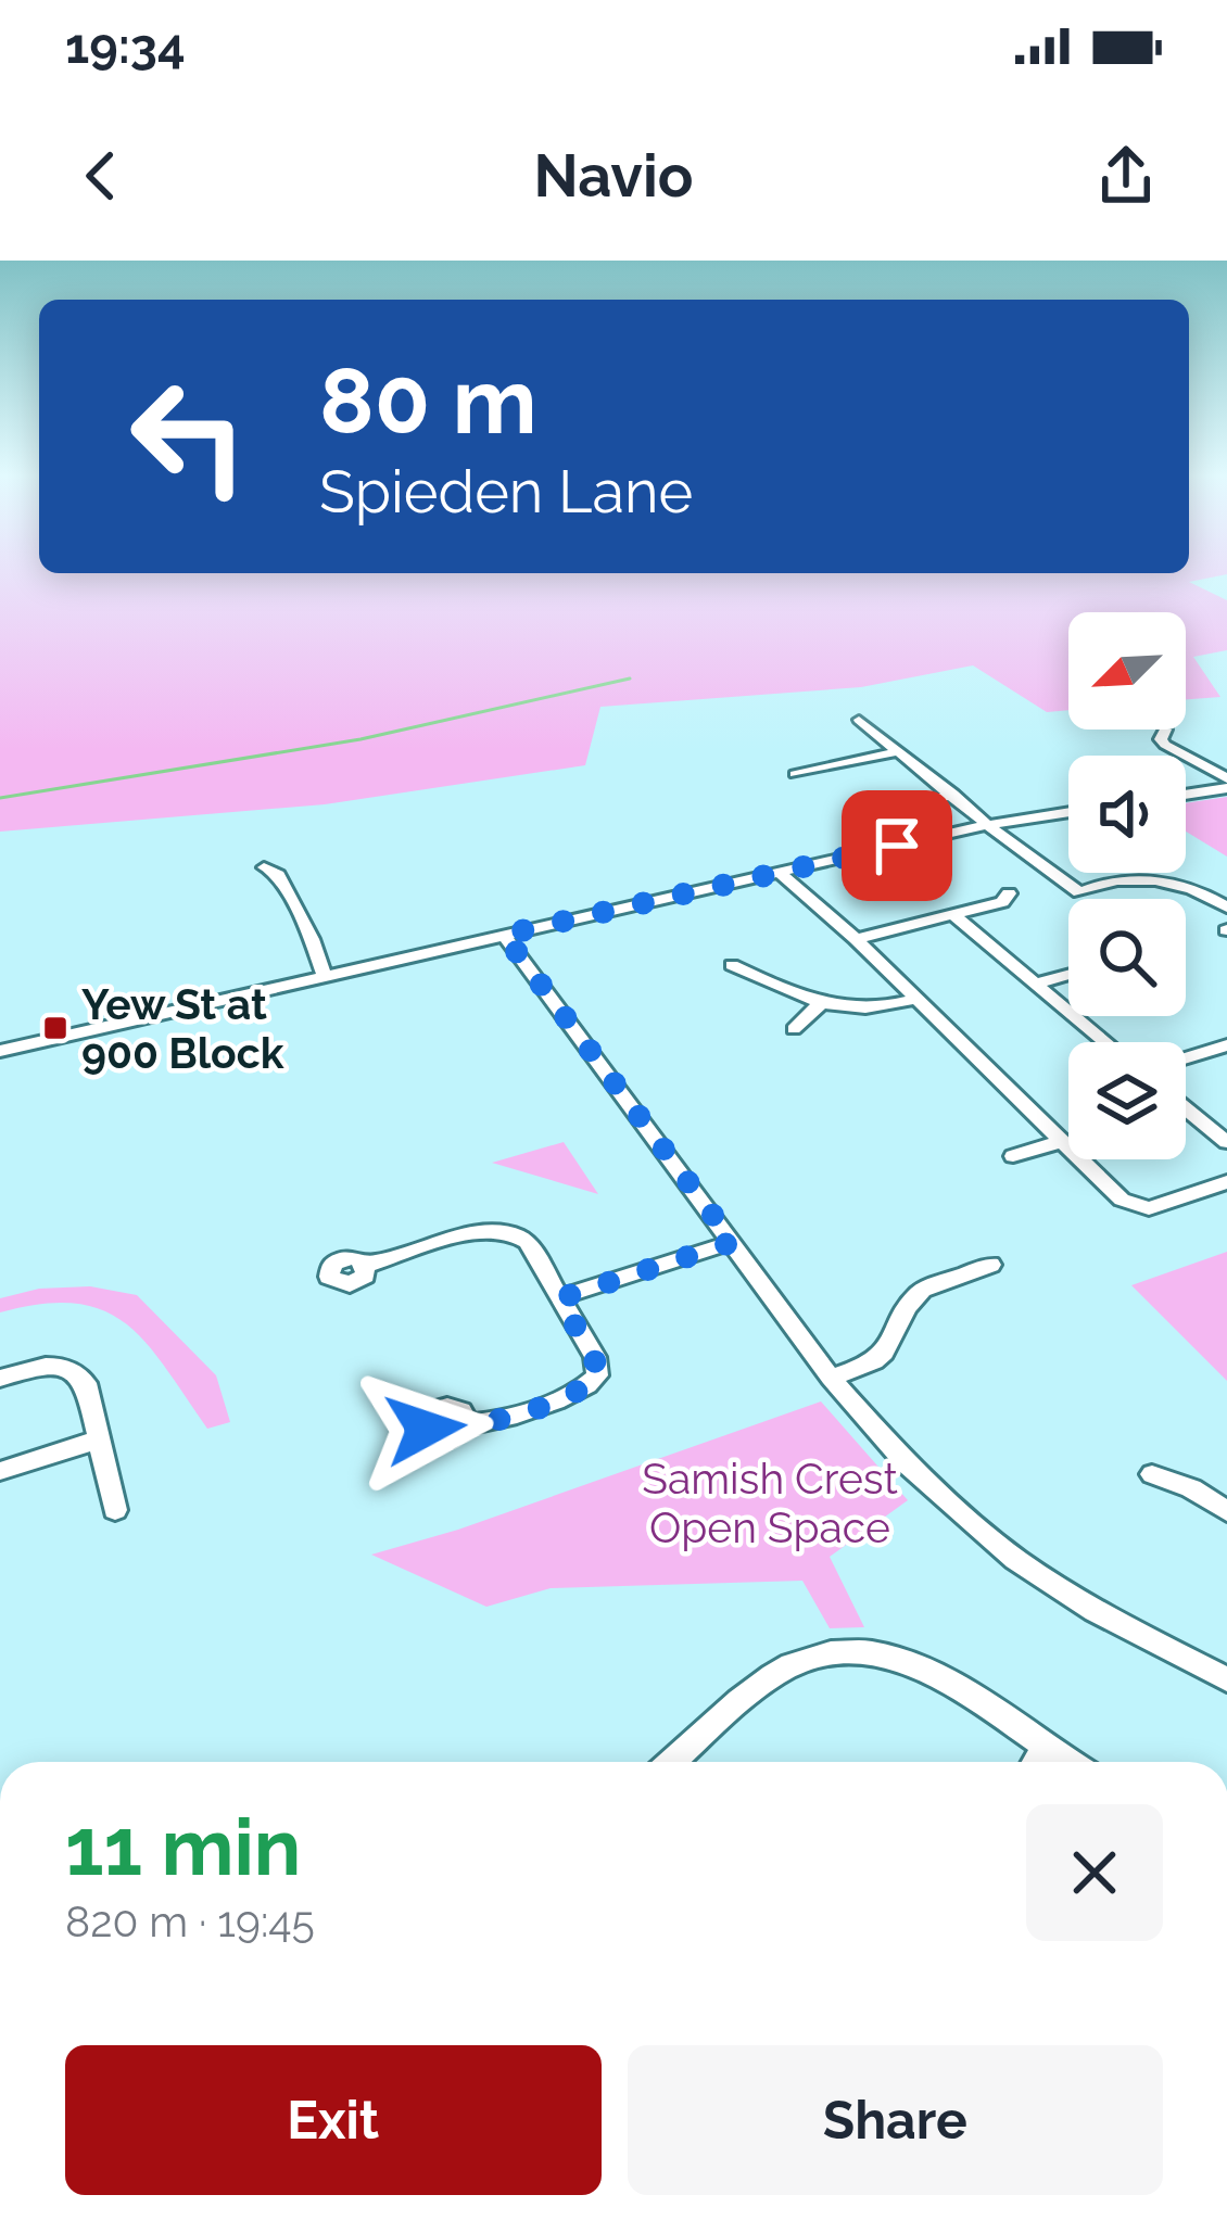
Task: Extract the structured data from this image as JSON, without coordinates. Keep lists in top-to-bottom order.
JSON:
{
  "parks": ["Samish Crest Open Space"],
  "places": {
    "transit": ["Yew St at 900 Block"]
  },
  "north": "bottom left",
  "page": {
    "status": "19:34",
    "header": "Navio",
    "turn": ["80 m", "Spieden Lane"],
    "heading": ["11 min", "820 m · 19:45"],
    "buttons": ["Exit", "Share"]
  }
}
